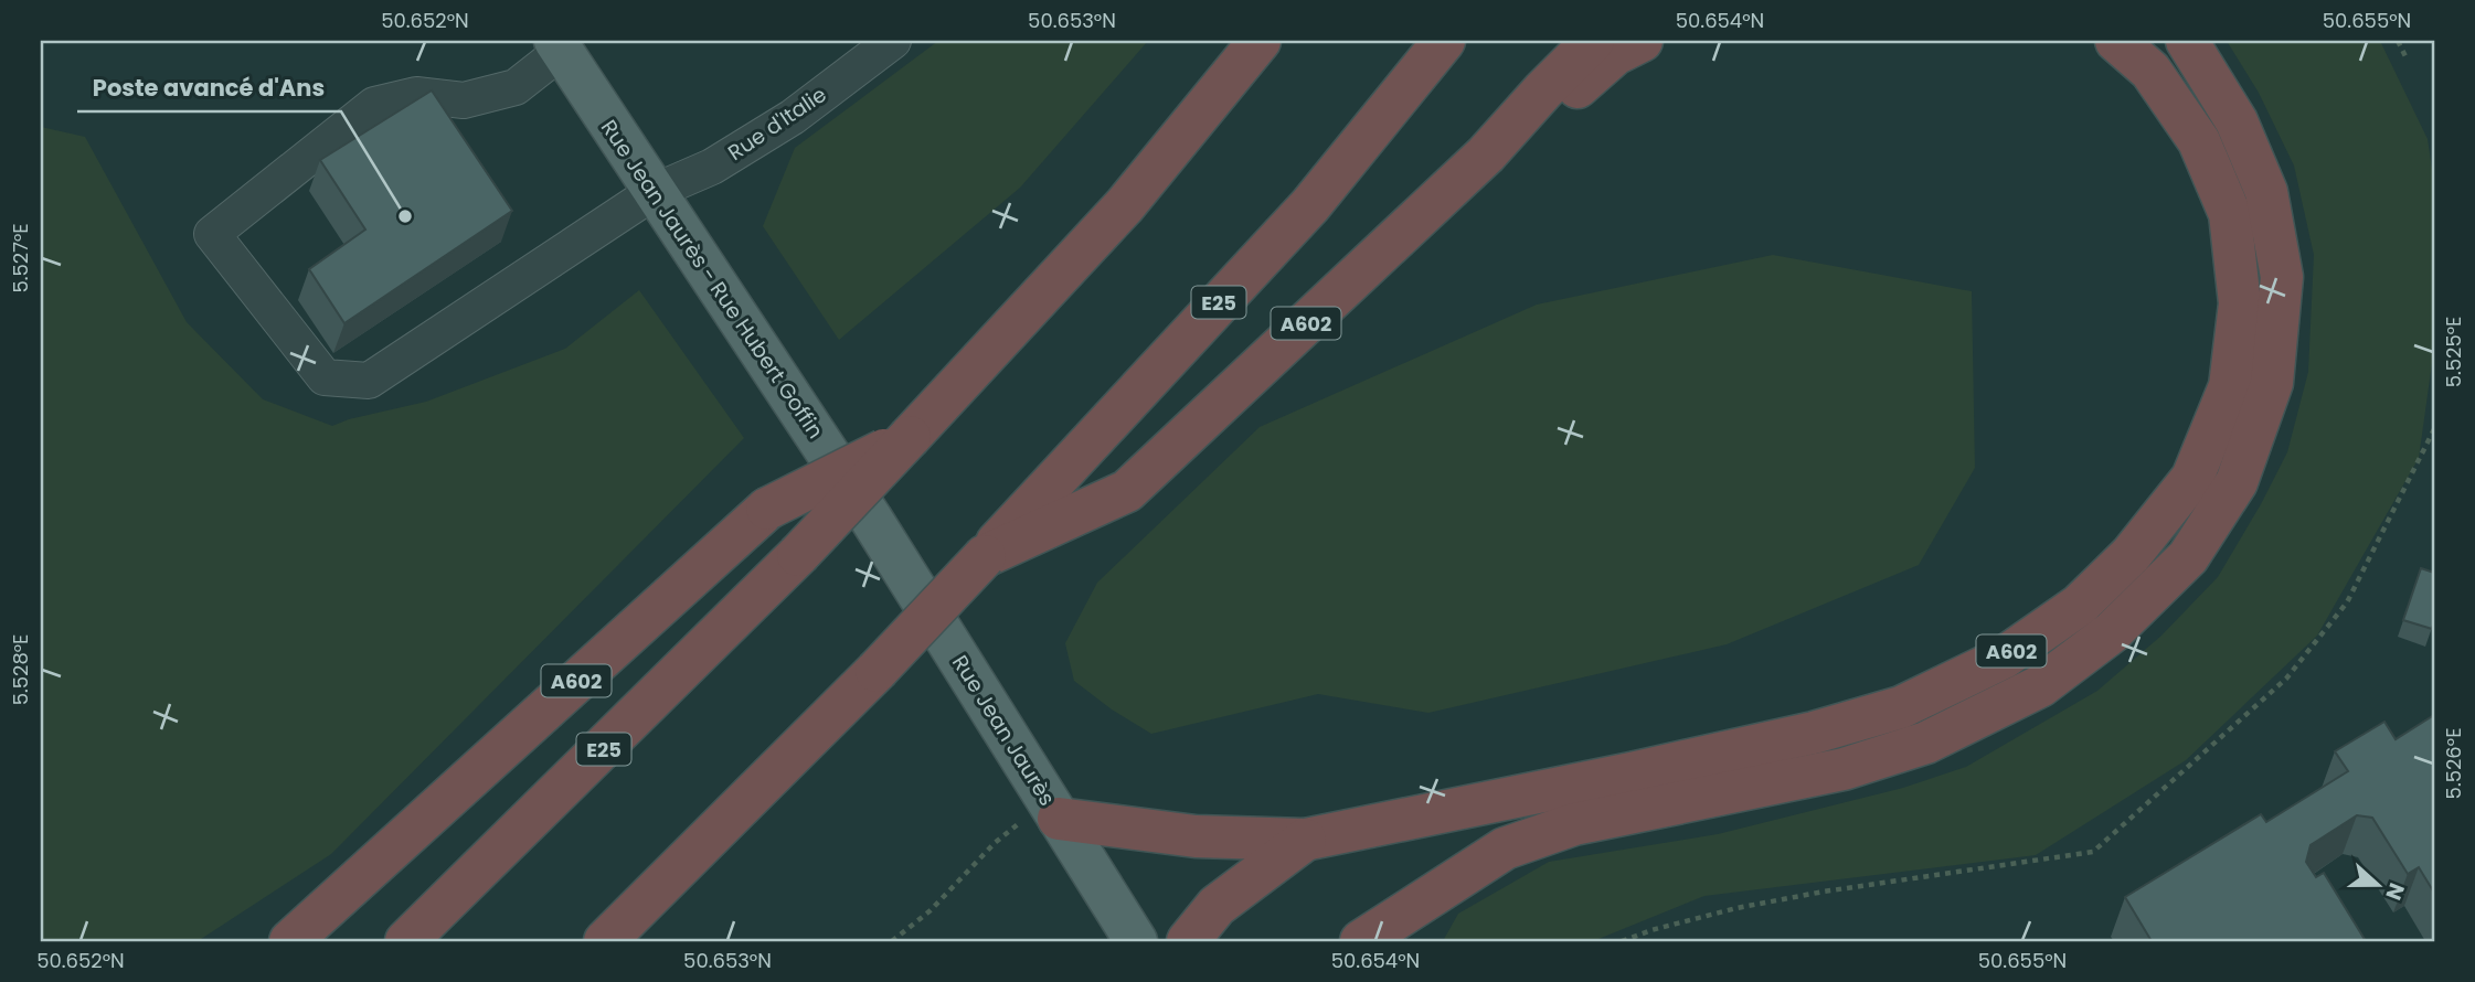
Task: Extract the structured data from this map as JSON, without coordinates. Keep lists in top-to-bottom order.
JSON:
{
  "streets": {
    "highway": ["E25", "A602"],
    "main road": ["Rue Jean Jaurès - Rue Hubert Goffin", "Rue Jean Jaurès"],
    "street": ["Rue d'Italie"]
  },
  "crossings": [
    ["Rue d'Italie", "Rue Jean Jaurès - Rue Hubert Goffin"],
    ["Rue Jean Jaurès - Rue Hubert Goffin", "Rue Jean Jaurès"],
    ["E25", "A602"],
    ["A602", "Rue Jean Jaurès"]
  ],
  "places": ["Poste avancé d'Ans"],
  "north": "right",
  "coordinates": [
    "50.652°N",
    "50.653°N",
    "50.654°N",
    "50.655°N",
    "5.527°E",
    "5.525°E",
    "5.528°E",
    "5.526°E"
  ]
}
